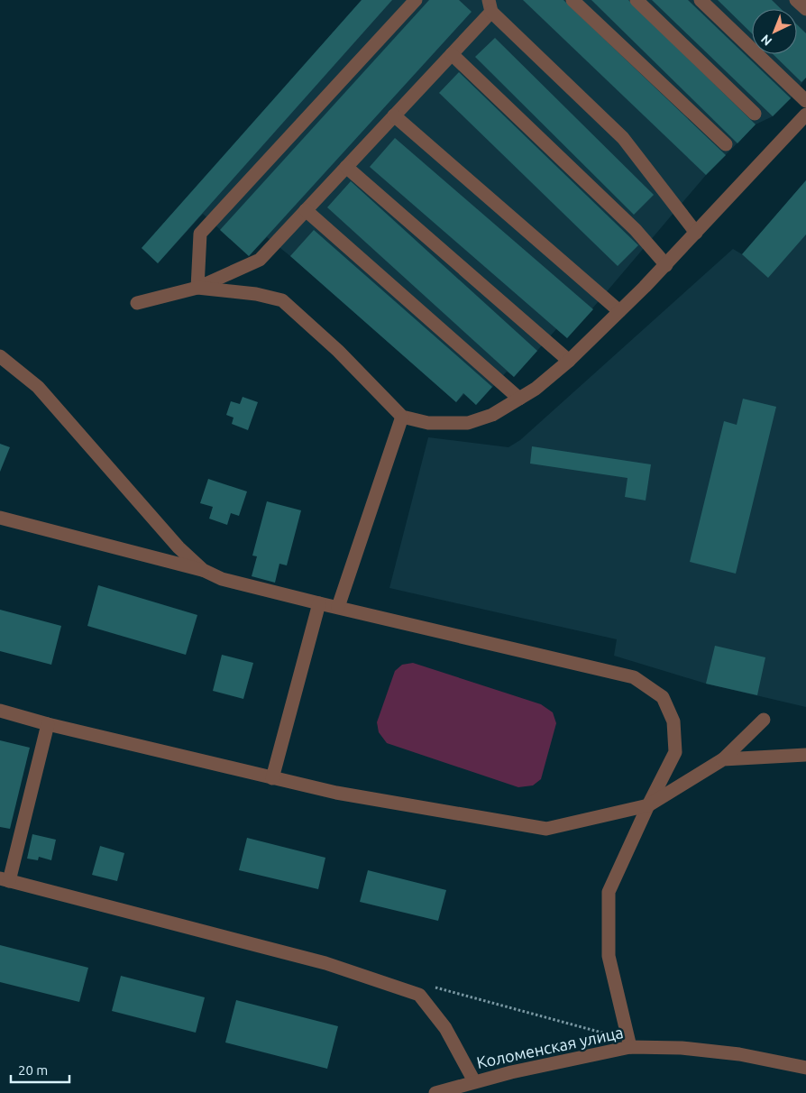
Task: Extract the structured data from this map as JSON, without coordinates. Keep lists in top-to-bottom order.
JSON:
{
  "streets": {
    "street": ["Коломенская улица"]
  },
  "scale_bar": "20 m",
  "north": "bottom left"
}
